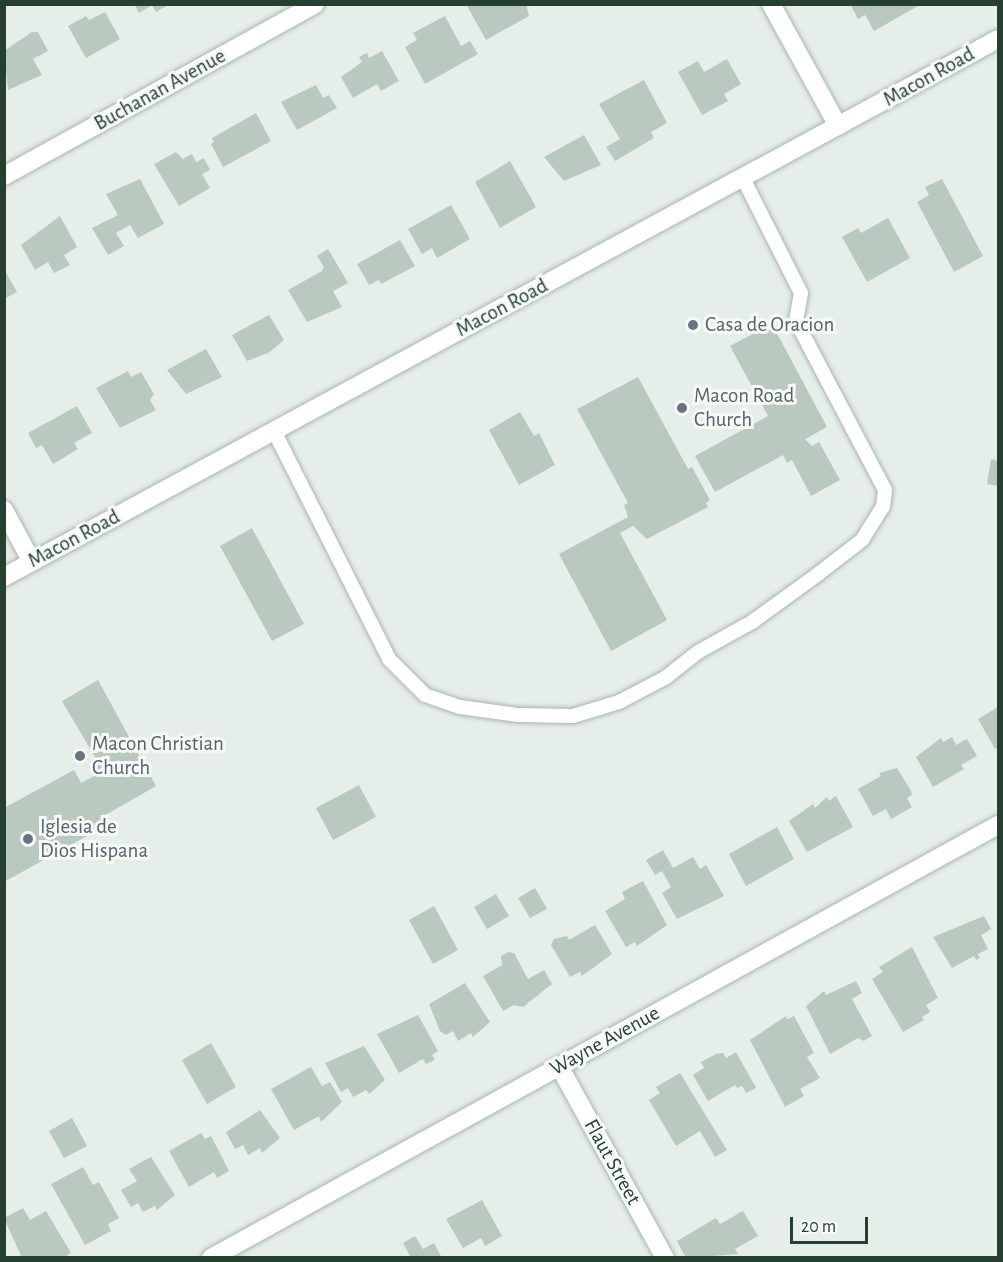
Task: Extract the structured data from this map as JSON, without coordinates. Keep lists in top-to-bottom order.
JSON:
{
  "streets": {
    "street": [
      "Macon Road",
      "Buchanan Avenue",
      "Wayne Avenue",
      "Flaut Street"
    ]
  },
  "crossings": [
    ["Wayne Avenue", "Flaut Street"]
  ],
  "places": [
    "Casa de Oracion",
    "Macon Road Church",
    "Macon Christian Church",
    "Iglesia de Dios Hispana"
  ],
  "scale_bar": "20 m"
}
